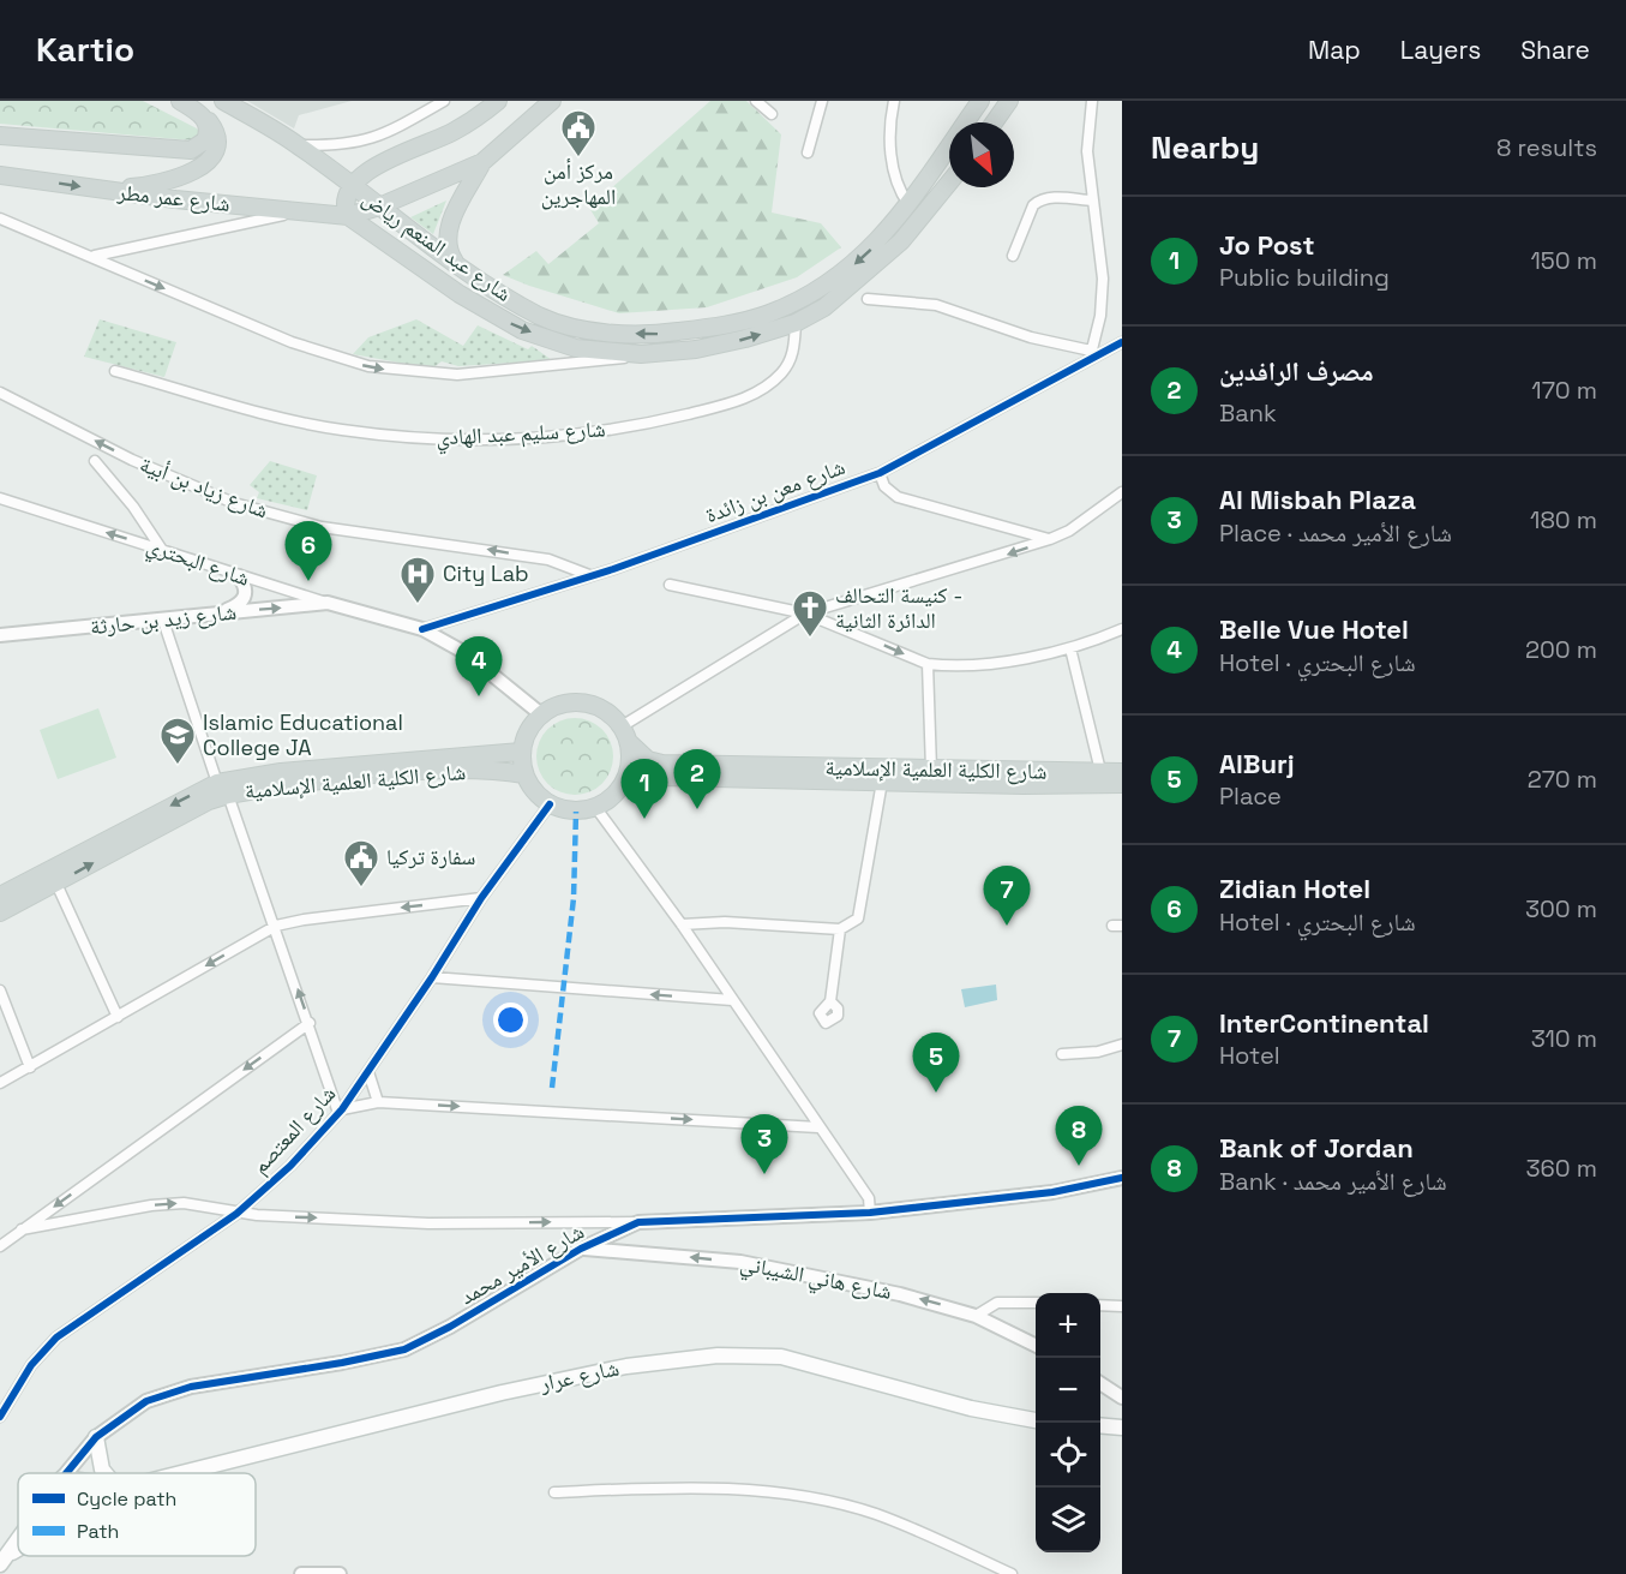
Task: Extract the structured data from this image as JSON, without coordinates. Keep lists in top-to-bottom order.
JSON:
{
  "streets": {
    "main road": [
      "شارع عمر مطر",
      "شارع عبد المنعم رياض",
      "شارع الكلية العلمية الإسلامية",
      "شارع الأمير محمد",
      "شارع عرار"
    ],
    "street": [
      "شارع سليم عبد الهادي",
      "شارع زياد بن أبية",
      "شارع معن بن زائدة",
      "شارع البحتري",
      "شارع زيد بن حارثة",
      "شارع المعتصم",
      "شارع هاني الشيباني"
    ]
  },
  "crossings": [
    ["شارع عمر مطر", "شارع عبد المنعم رياض"],
    ["شارع عبد المنعم رياض", "شارع سليم عبد الهادي"],
    ["شارع زياد بن أبية", "شارع معن بن زائدة"],
    ["شارع معن بن زائدة", "شارع البحتري"],
    ["شارع البحتري", "شارع زيد بن حارثة"],
    ["شارع البحتري", "شارع الكلية العلمية الإسلامية"],
    ["شارع البحتري", "شارع المعتصم"],
    ["شارع الكلية العلمية الإسلامية", "شارع المعتصم"],
    ["شارع الأمير محمد", "شارع هاني الشيباني"]
  ],
  "one_way": ["شارع زياد بن أبية", "شارع هاني الشيباني"],
  "places": {
    "public building": ["مركز أمن المهاجرين", "سفارة تركيا"],
    "hospital": ["City Lab"],
    "church": ["كنيسة التحالف - الدائرة الثانية"],
    "school or university": ["Islamic Educational College JA"]
  },
  "legend": ["Cycle path", "Path"],
  "north": "bottom right",
  "page": {
    "header": "Kartio",
    "nav": ["Map", "Layers", "Share"],
    "heading": ["Nearby", "8 results"],
    "list": [
      {
        "mark": "1",
        "name": "Jo Post",
        "note": "Public building",
        "value": "150 m"
      },
      {
        "mark": "2",
        "name": "مصرف الرافدين",
        "note": "Bank",
        "value": "170 m"
      },
      {
        "mark": "3",
        "name": "Al Misbah Plaza",
        "note": "Place · شارع الأمير محمد",
        "value": "180 m"
      },
      {
        "mark": "4",
        "name": "Belle Vue Hotel",
        "note": "Hotel · شارع البحتري",
        "value": "200 m"
      },
      {
        "mark": "5",
        "name": "AlBurj",
        "note": "Place",
        "value": "270 m"
      },
      {
        "mark": "6",
        "name": "Zidian Hotel",
        "note": "Hotel · شارع البحتري",
        "value": "300 m"
      },
      {
        "mark": "7",
        "name": "InterContinental",
        "note": "Hotel",
        "value": "310 m"
      },
      {
        "mark": "8",
        "name": "Bank of Jordan",
        "note": "Bank · شارع الأمير محمد",
        "value": "360 m"
      }
    ],
    "pins": [
      "6",
      "4",
      "2",
      "1",
      "7",
      "5",
      "8",
      "3"
    ],
    "map_buttons": ["+", "−"]
  }
}
